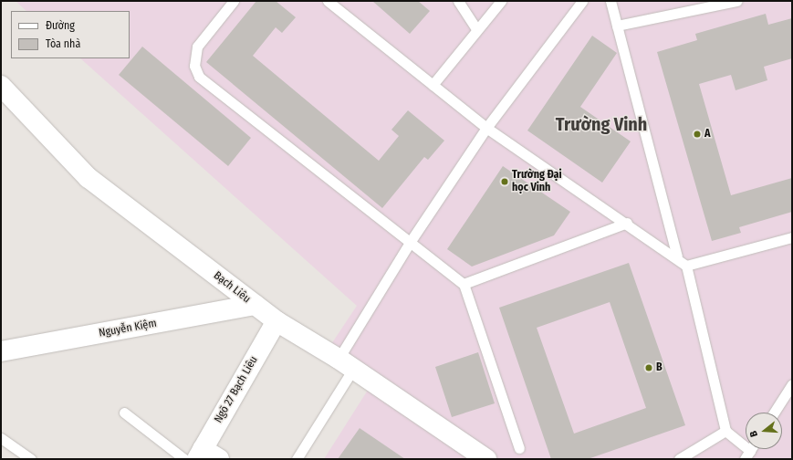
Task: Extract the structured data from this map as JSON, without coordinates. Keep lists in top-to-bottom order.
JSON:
{
  "streets": {
    "street": ["Bạch Liêu", "Nguyễn Kiệm", "Ngõ 27 Bạch Liêu"]
  },
  "crossings": [
    ["Bạch Liêu", "Nguyễn Kiệm"],
    ["Bạch Liêu", "Ngõ 27 Bạch Liêu"]
  ],
  "districts": ["Trường Vinh"],
  "places": ["A", "Trường Đại học Vinh", "B"],
  "legend": ["Đường", "Tòa nhà"],
  "north": "left"
}
